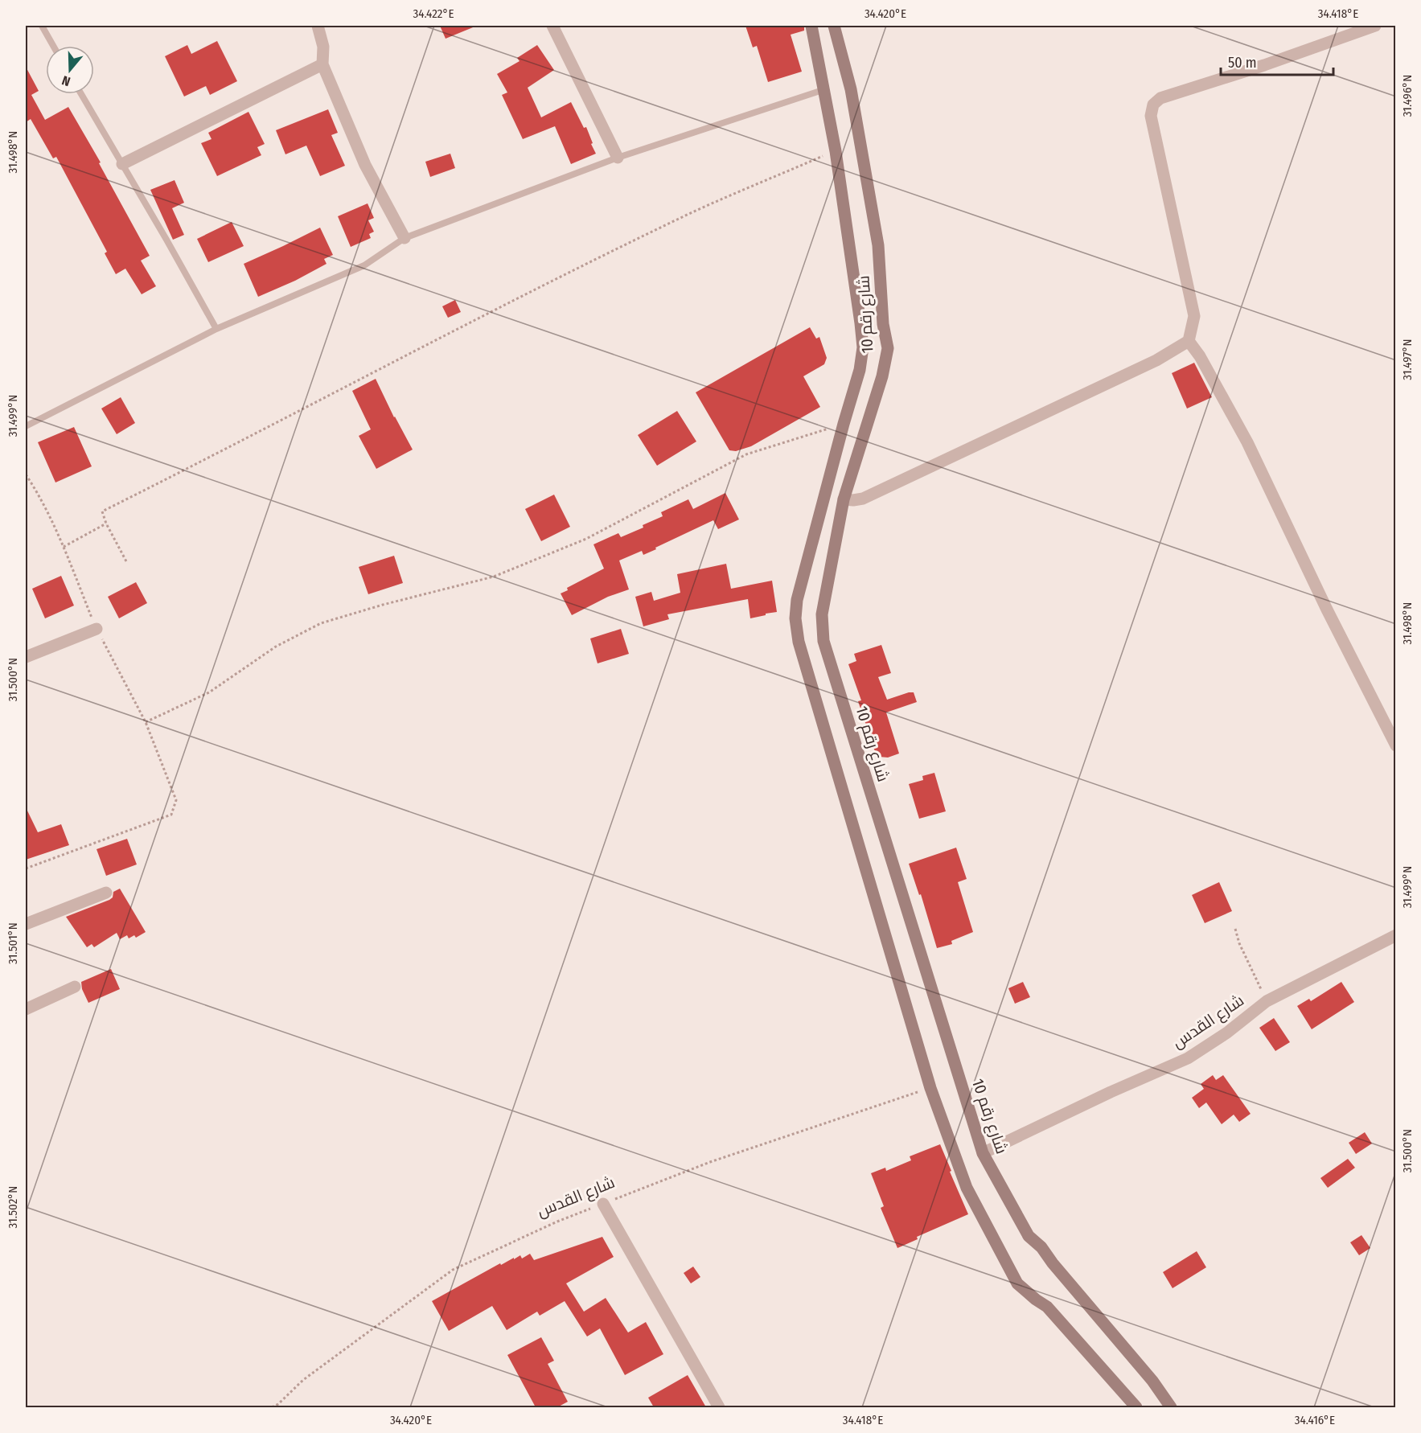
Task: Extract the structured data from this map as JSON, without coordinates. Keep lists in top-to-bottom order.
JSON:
{
  "streets": {
    "main road": ["شارع رقم 10"],
    "street": ["شارع القدس"]
  },
  "crossings": [
    ["شارع رقم 10", "شارع القدس"]
  ],
  "scale_bar": "50 m",
  "north": "bottom",
  "coordinates": [
    "34.422°E",
    "34.420°E",
    "34.418°E",
    "31.496°N",
    "31.498°N",
    "31.497°N",
    "31.499°N",
    "31.500°N",
    "31.501°N",
    "31.502°N",
    "34.416°E"
  ]
}
